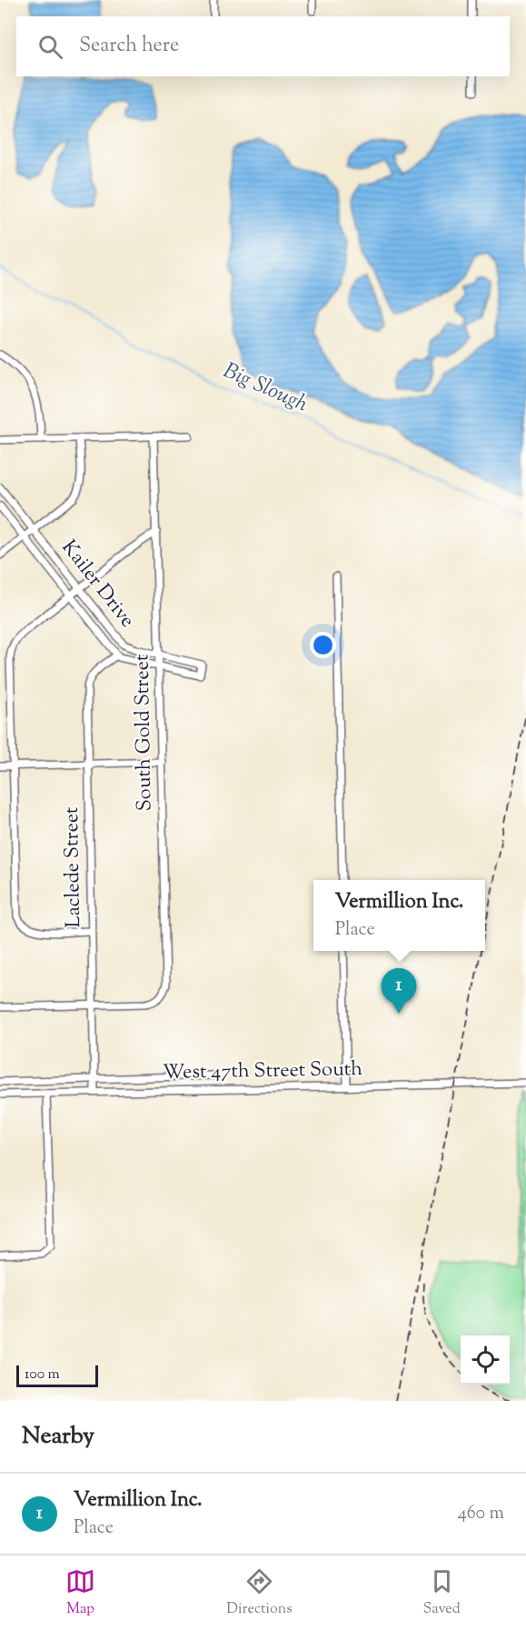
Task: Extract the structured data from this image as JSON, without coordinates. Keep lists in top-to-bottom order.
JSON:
{
  "streets": {
    "street": [
      "Kailer Drive",
      "South Gold Street",
      "Laclede Street",
      "West 47th Street South"
    ]
  },
  "crossings": [
    ["Kailer Drive", "South Gold Street"],
    ["Kailer Drive", "Laclede Street"],
    ["South Gold Street", "Laclede Street"],
    ["Laclede Street", "West 47th Street South"]
  ],
  "water": ["Big Slough"],
  "scale_bar": "100 m",
  "page": {
    "search": "Search here",
    "popup": ["Vermillion Inc.", "Place"],
    "pins": "1",
    "scale": "100 m",
    "heading": "Nearby",
    "list": [
      {
        "mark": "1",
        "name": "Vermillion Inc.",
        "note": "Place",
        "value": "460 m"
      }
    ],
    "nav": ["Map", "Directions", "Saved"]
  }
}
